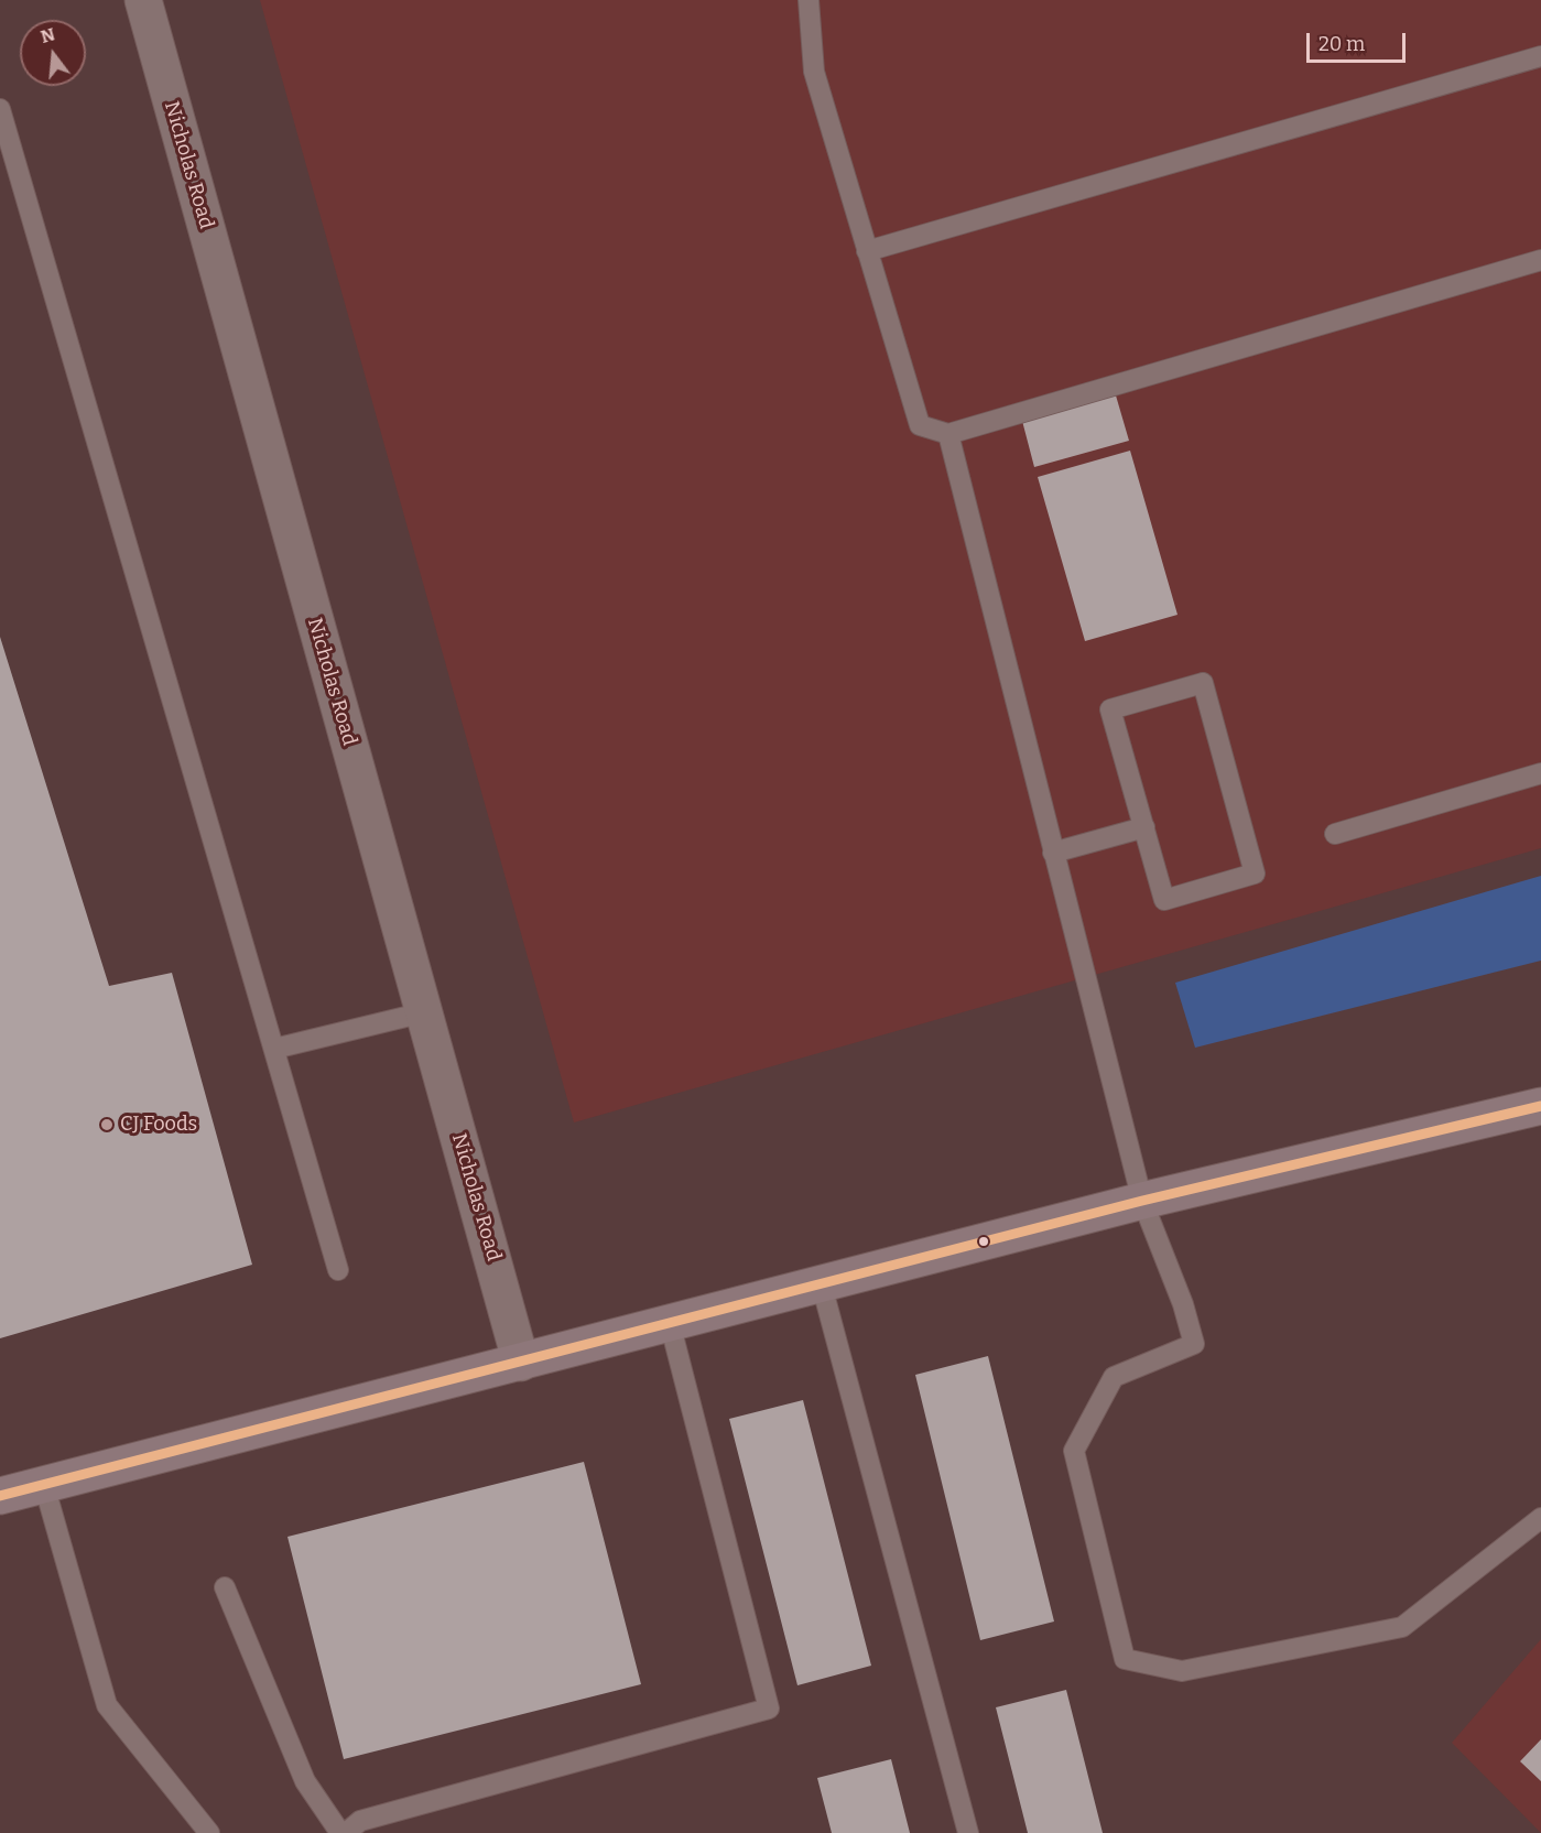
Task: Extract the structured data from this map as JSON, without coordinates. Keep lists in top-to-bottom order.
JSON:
{
  "streets": {
    "street": ["Nicholas Road"]
  },
  "places": ["CJ Foods"],
  "scale_bar": "20 m",
  "north": "top"
}
